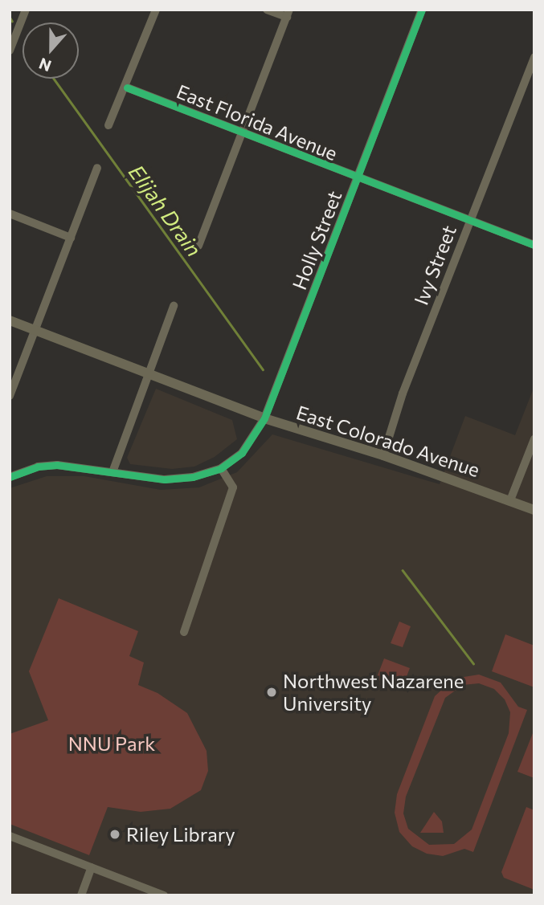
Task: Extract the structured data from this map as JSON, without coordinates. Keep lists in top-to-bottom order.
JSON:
{
  "streets": {
    "main road": ["East Colorado Avenue"],
    "street": ["East Florida Avenue", "Holly Street", "Ivy Street"]
  },
  "crossings": [
    ["East Florida Avenue", "Holly Street"],
    ["East Florida Avenue", "Ivy Street"],
    ["Holly Street", "East Colorado Avenue"],
    ["Ivy Street", "East Colorado Avenue"]
  ],
  "water": ["Elijah Drain"],
  "parks": ["NNU Park"],
  "places": ["Northwest Nazarene University", "Riley Library"],
  "north": "bottom"
}
